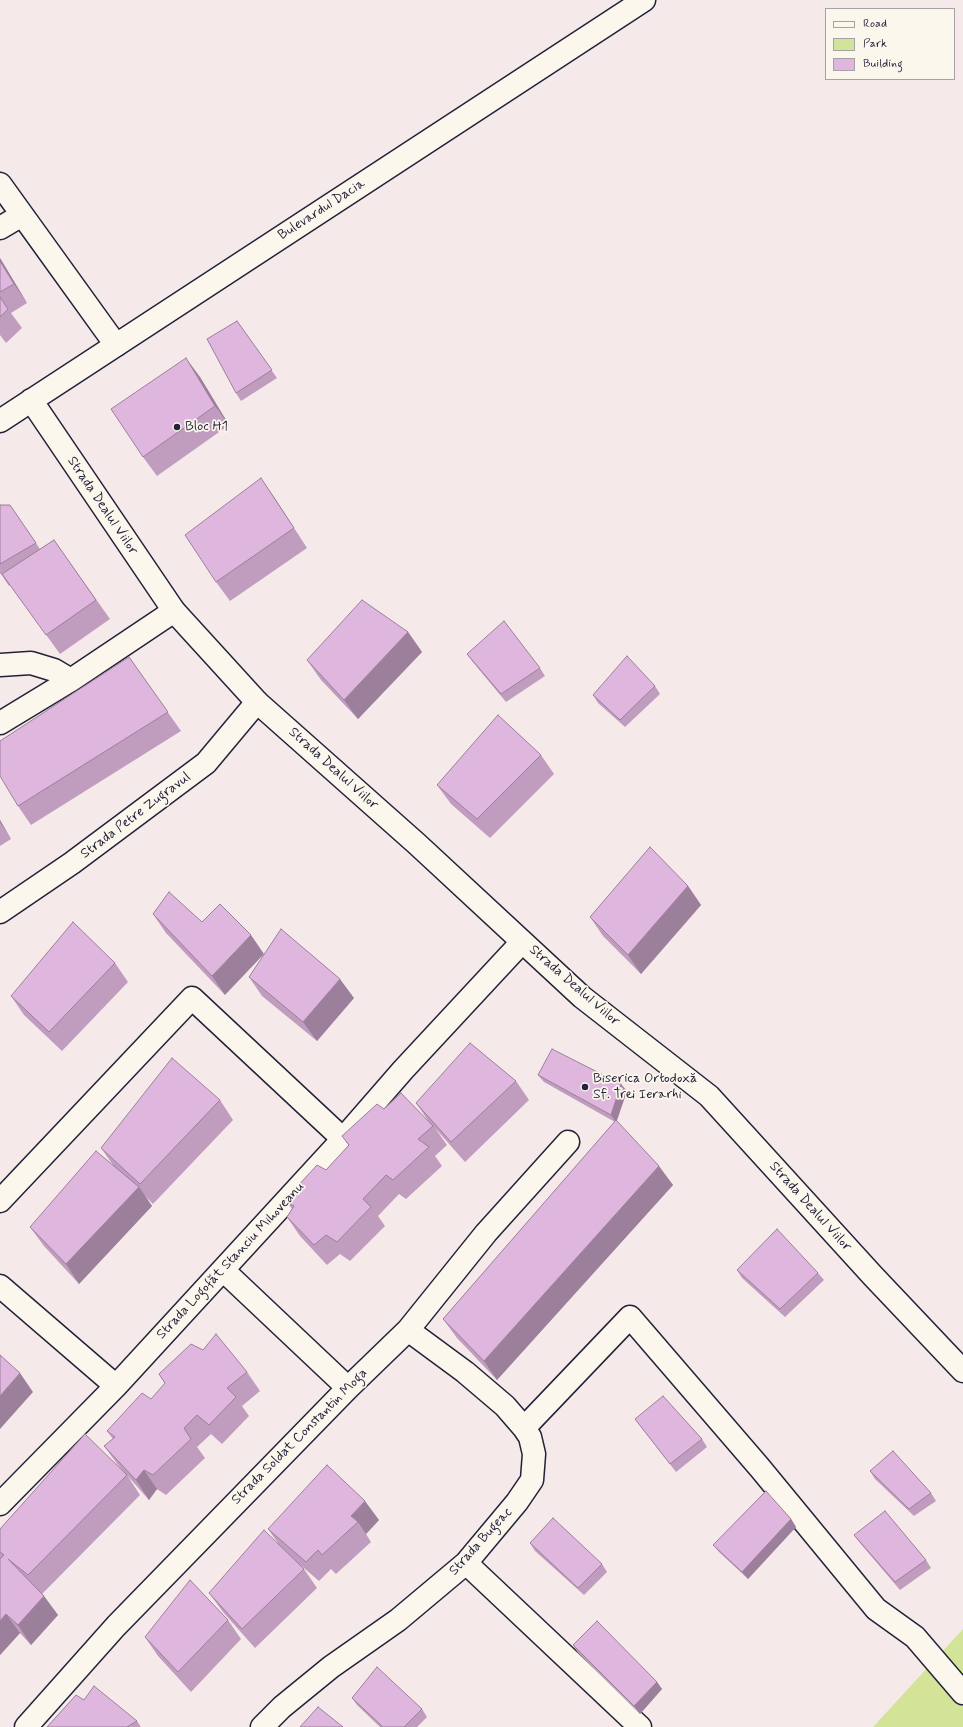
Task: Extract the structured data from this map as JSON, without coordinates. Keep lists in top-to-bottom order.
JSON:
{
  "streets": {
    "street": [
      "Bulevardul Dacia",
      "Strada Dealul Viilor",
      "Strada Petre Zugravul",
      "Strada Logofăt Stanciu Mihoveanu",
      "Strada Soldat Constantin Moga",
      "Strada Bugeac"
    ]
  },
  "crossings": [
    ["Bulevardul Dacia", "Strada Dealul Viilor"],
    ["Strada Dealul Viilor", "Strada Petre Zugravul"],
    ["Strada Dealul Viilor", "Strada Logofăt Stanciu Mihoveanu"],
    ["Strada Soldat Constantin Moga", "Strada Bugeac"]
  ],
  "places": ["Bloc H1", "Biserica Ortodoxă Sf. Trei Ierarhi"],
  "legend": ["Road", "Park", "Building"]
}
